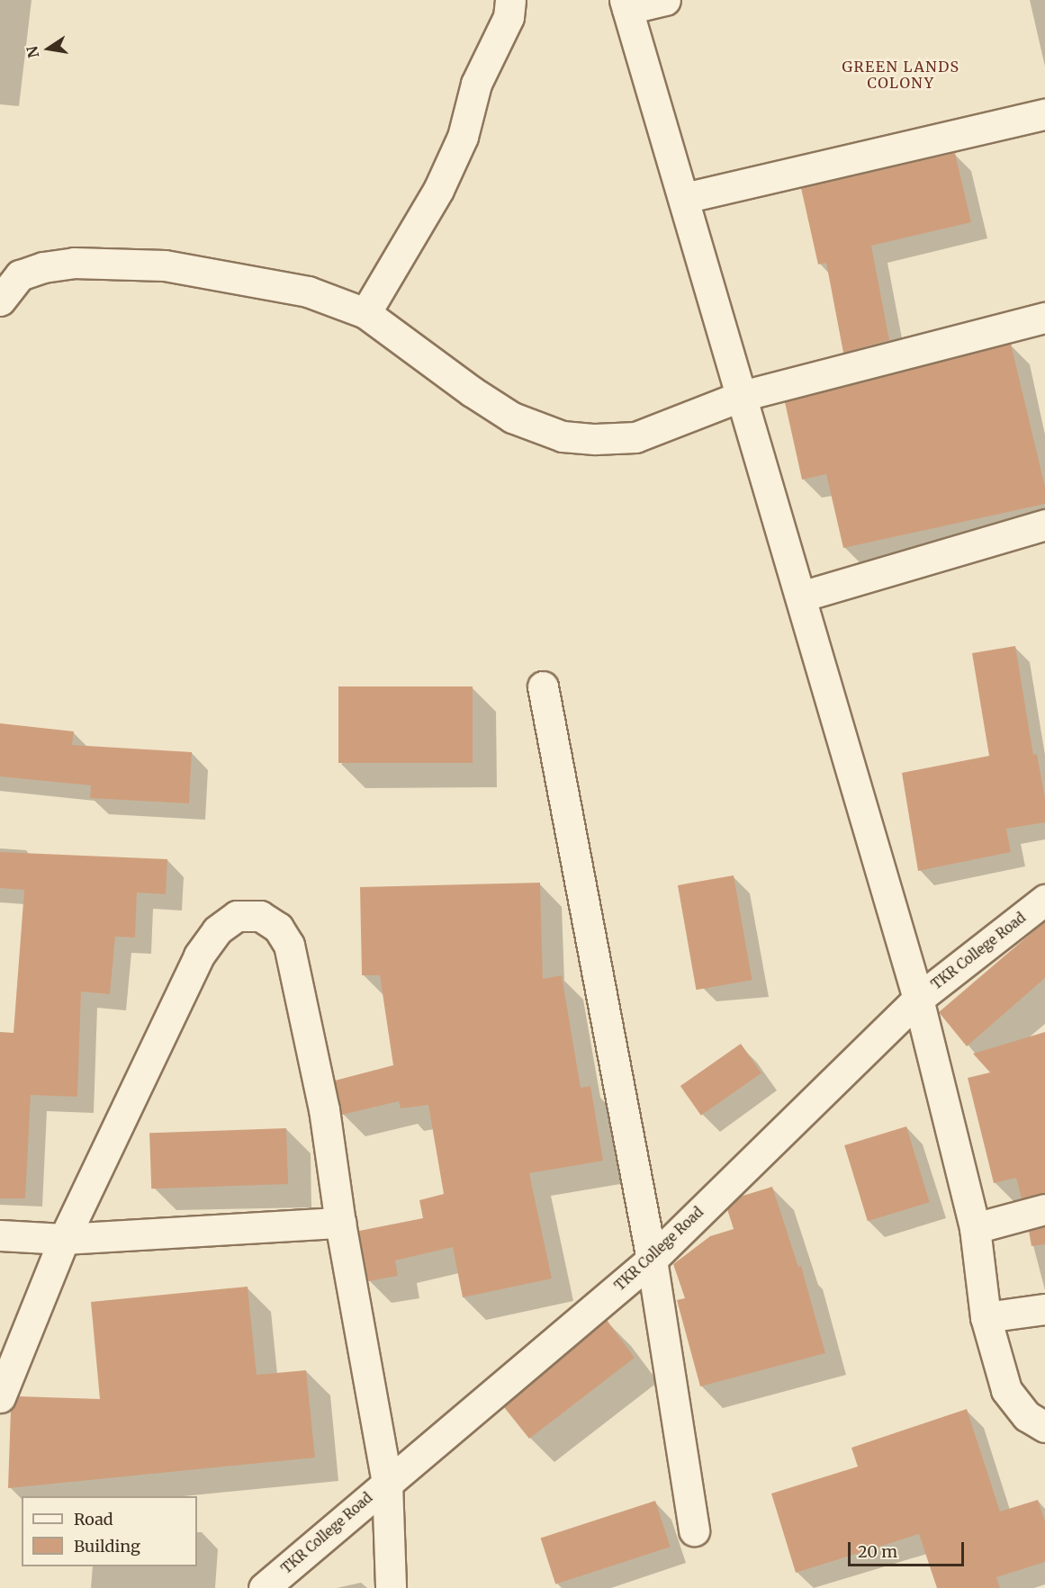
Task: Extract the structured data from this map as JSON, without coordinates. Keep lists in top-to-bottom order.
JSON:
{
  "streets": {
    "street": ["TKR College Road"]
  },
  "districts": ["GREEN LANDS COLONY"],
  "legend": ["Road", "Building"],
  "scale_bar": "20 m",
  "north": "left"
}
